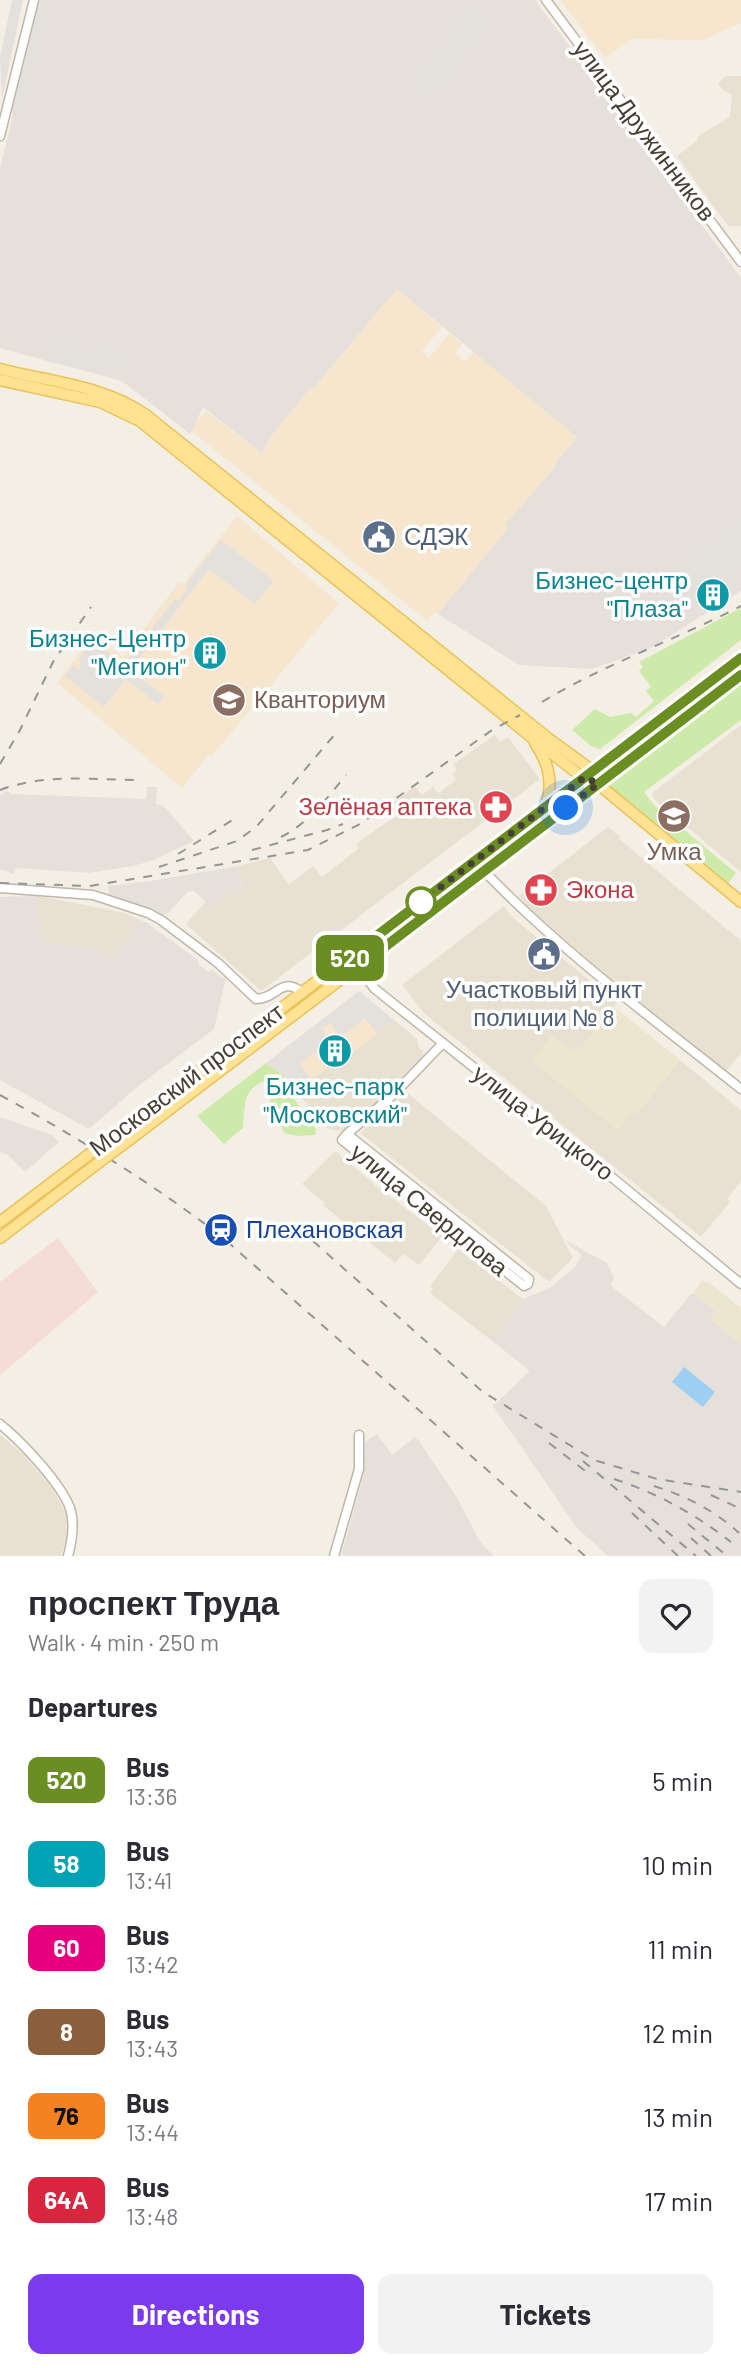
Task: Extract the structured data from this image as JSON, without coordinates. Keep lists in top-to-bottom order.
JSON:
{
  "streets": {
    "main road": ["Московский проспект"],
    "street": ["улица Дружинников", "улица Урицкого", "улица Свердлова"]
  },
  "crossings": [
    ["Московский проспект", "улица Урицкого"]
  ],
  "places": {
    "public building": ["СДЭК", "Участковый пункт полиции № 8"],
    "building": ["Бизнес-центр \"Плаза\"", "Бизнес-Центр \"Мегион\"", "Бизнес-парк \"Московский\""],
    "school or university": ["Кванториум", "Умка"],
    "pharmacy": ["Зелёная аптека", "Экона"],
    "station": ["Плехановская"]
  },
  "lines": ["bus line 520"],
  "page": {
    "on_map": "520",
    "heading": [
      ["проспект Труда", "Walk · 4 min · 250 m"],
      "Departures"
    ],
    "list": [
      {
        "mark": "520",
        "name": "Bus",
        "note": "13:36",
        "value": "5 min"
      },
      {
        "mark": "58",
        "name": "Bus",
        "note": "13:41",
        "value": "10 min"
      },
      {
        "mark": "60",
        "name": "Bus",
        "note": "13:42",
        "value": "11 min"
      },
      {
        "mark": "8",
        "name": "Bus",
        "note": "13:43",
        "value": "12 min"
      },
      {
        "mark": "76",
        "name": "Bus",
        "note": "13:44",
        "value": "13 min"
      },
      {
        "mark": "64А",
        "name": "Bus",
        "note": "13:48",
        "value": "17 min"
      }
    ],
    "buttons": ["Directions", "Tickets"]
  }
}
